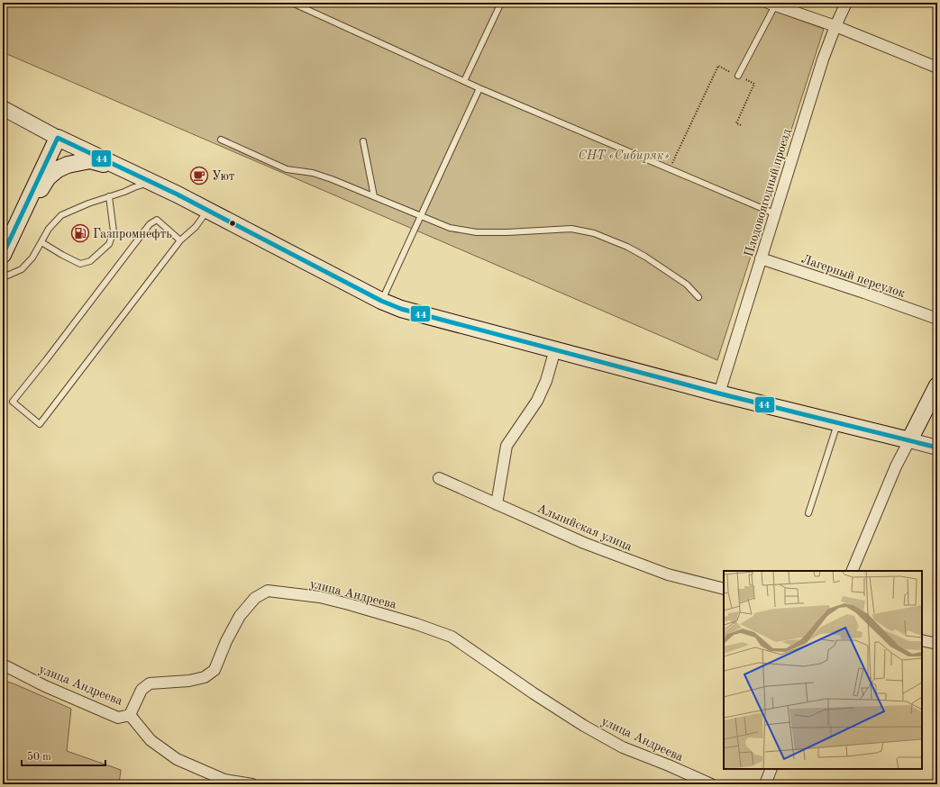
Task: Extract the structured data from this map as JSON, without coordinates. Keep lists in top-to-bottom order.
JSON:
{
  "streets": {
    "street": [
      "Плодовоягодный проезд",
      "Лагерный переулок",
      "Альпийская улица",
      "улица Андреева"
    ]
  },
  "crossings": [
    ["Плодовоягодный проезд", "Лагерный переулок"]
  ],
  "parks": ["СНТ «Сибиряк»"],
  "places": {
    "cafe": ["Уют"],
    "fuel station": ["Газпромнефть"]
  },
  "lines": ["transit line 44"],
  "scale_bar": "50 m"
}
